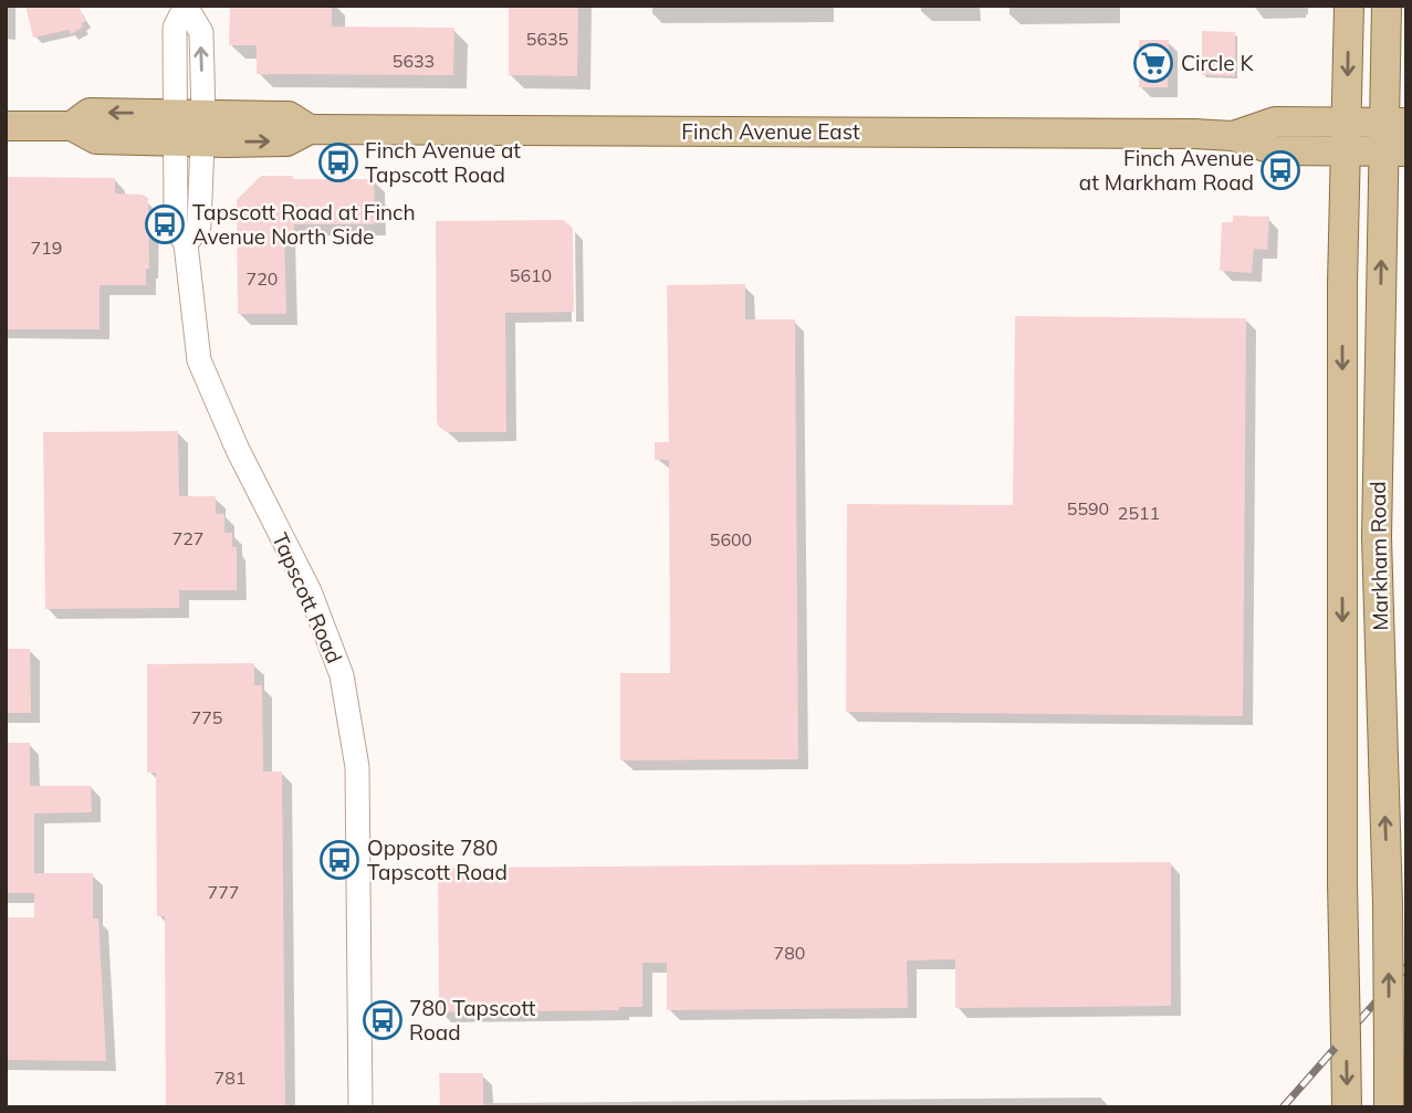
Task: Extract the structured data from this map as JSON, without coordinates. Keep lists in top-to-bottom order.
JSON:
{
  "streets": {
    "main road": ["Finch Avenue East", "Markham Road"],
    "street": ["Tapscott Road"]
  },
  "crossings": [
    ["Finch Avenue East", "Markham Road"],
    ["Finch Avenue East", "Tapscott Road"]
  ],
  "places": {
    "supermarket": ["Circle K"],
    "bus stop": [
      "Finch Avenue at Tapscott Road",
      "Finch Avenue at Markham Road",
      "Tapscott Road at Finch Avenue North Side",
      "Opposite 780 Tapscott Road",
      "780 Tapscott Road"
    ]
  },
  "house_numbers": [
    "5635",
    "5633",
    "719",
    "5610",
    "720",
    "5590",
    "2511",
    "727",
    "5600",
    "775",
    "777",
    "780",
    "781"
  ]
}
